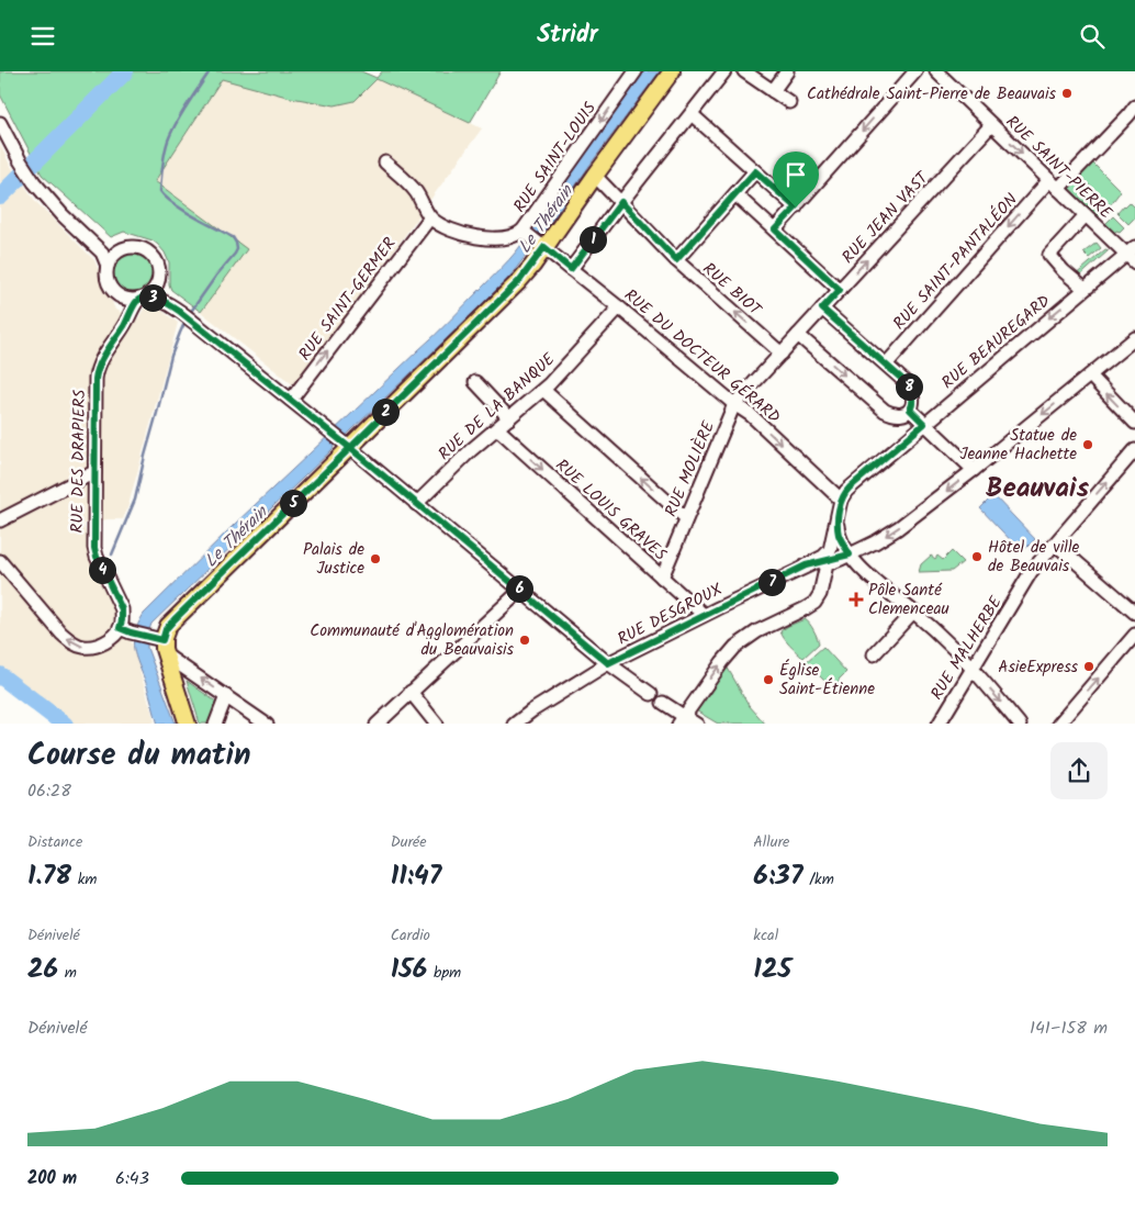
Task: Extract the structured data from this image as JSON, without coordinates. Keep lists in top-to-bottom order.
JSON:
{
  "streets": {
    "street": [
      "RUE SAINT-LOUIS",
      "RUE SAINT-PIERRE",
      "RUE JEAN VAST",
      "RUE SAINT-PANTALÉON",
      "RUE BIOT",
      "RUE SAINT-GERMER",
      "RUE BEAUREGARD",
      "RUE DU DOCTEUR GÉRARD",
      "RUE DE LA BANQUE",
      "RUE DES DRAPIERS",
      "RUE MOLIÈRE",
      "RUE LOUIS GRAVES",
      "RUE DESGROUX",
      "RUE MALHERBE"
    ]
  },
  "crossings": [
    ["RUE SAINT-LOUIS", "RUE SAINT-GERMER"],
    ["RUE SAINT-LOUIS", "RUE DU DOCTEUR GÉRARD"],
    ["RUE SAINT-PIERRE", "RUE JEAN VAST"],
    ["RUE SAINT-PIERRE", "RUE SAINT-PANTALÉON"],
    ["RUE SAINT-PIERRE", "RUE BEAUREGARD"],
    ["RUE JEAN VAST", "RUE BIOT"],
    ["RUE JEAN VAST", "RUE DU DOCTEUR GÉRARD"],
    ["RUE JEAN VAST", "RUE MOLIÈRE"],
    ["RUE BEAUREGARD", "RUE DU DOCTEUR GÉRARD"],
    ["RUE DU DOCTEUR GÉRARD", "RUE DE LA BANQUE"],
    ["RUE DU DOCTEUR GÉRARD", "RUE MOLIÈRE"],
    ["RUE DE LA BANQUE", "RUE LOUIS GRAVES"],
    ["RUE MOLIÈRE", "RUE LOUIS GRAVES"],
    ["RUE LOUIS GRAVES", "RUE DESGROUX"]
  ],
  "one_way": [
    "RUE SAINT-PANTALÉON",
    "RUE SAINT-GERMER",
    "RUE BEAUREGARD",
    "RUE MALHERBE"
  ],
  "districts": ["Beauvais"],
  "water": ["Le Thérain"],
  "places": {
    "other": [
      "Cathédrale Saint-Pierre de Beauvais",
      "Statue de Jeanne Hachette",
      "Hôtel de ville de Beauvais",
      "Palais de Justice",
      "Communauté d'Agglomération du Beauvaisis",
      "AsieExpress",
      "Église Saint-Étienne"
    ],
    "health": ["Pôle Santé Clemenceau"]
  },
  "page": {
    "header": "Stridr",
    "pins": [
      "1",
      "3",
      "8",
      "2",
      "5",
      "4",
      "7",
      "6"
    ],
    "heading": ["Course du matin", "06:28"],
    "stats": [
      ["Distance", "1.78 km"],
      ["Durée", "11:47"],
      ["Allure", "6:37 /km"],
      ["Dénivelé", "26 m"],
      ["Cardio", "156 bpm"],
      ["kcal", "125"]
    ],
    "chart": ["Dénivelé", "141–158 m"],
    "list": [
      {
        "name": "200 m",
        "note": "6:43"
      }
    ]
  }
}
